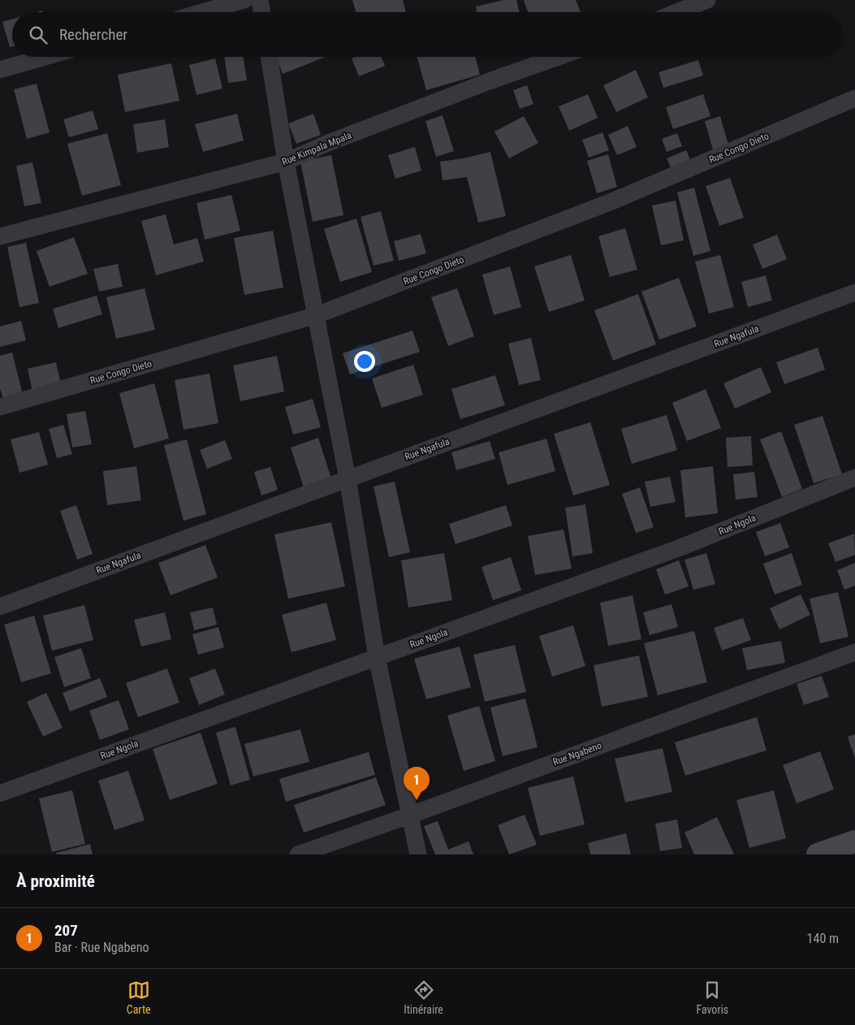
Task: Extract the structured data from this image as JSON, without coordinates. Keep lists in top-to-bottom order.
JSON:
{
  "streets": {
    "street": [
      "Rue Congo Dieto",
      "Rue Kimpala Mpala",
      "Rue Ngafula",
      "Rue Ngola",
      "Rue Ngabeno"
    ]
  },
  "page": {
    "search": "Rechercher",
    "pins": "1",
    "heading": "À proximité",
    "list": [
      {
        "mark": "1",
        "name": "207",
        "note": "Bar · Rue Ngabeno",
        "value": "140 m"
      }
    ],
    "nav": ["Carte", "Itinéraire", "Favoris"]
  }
}
